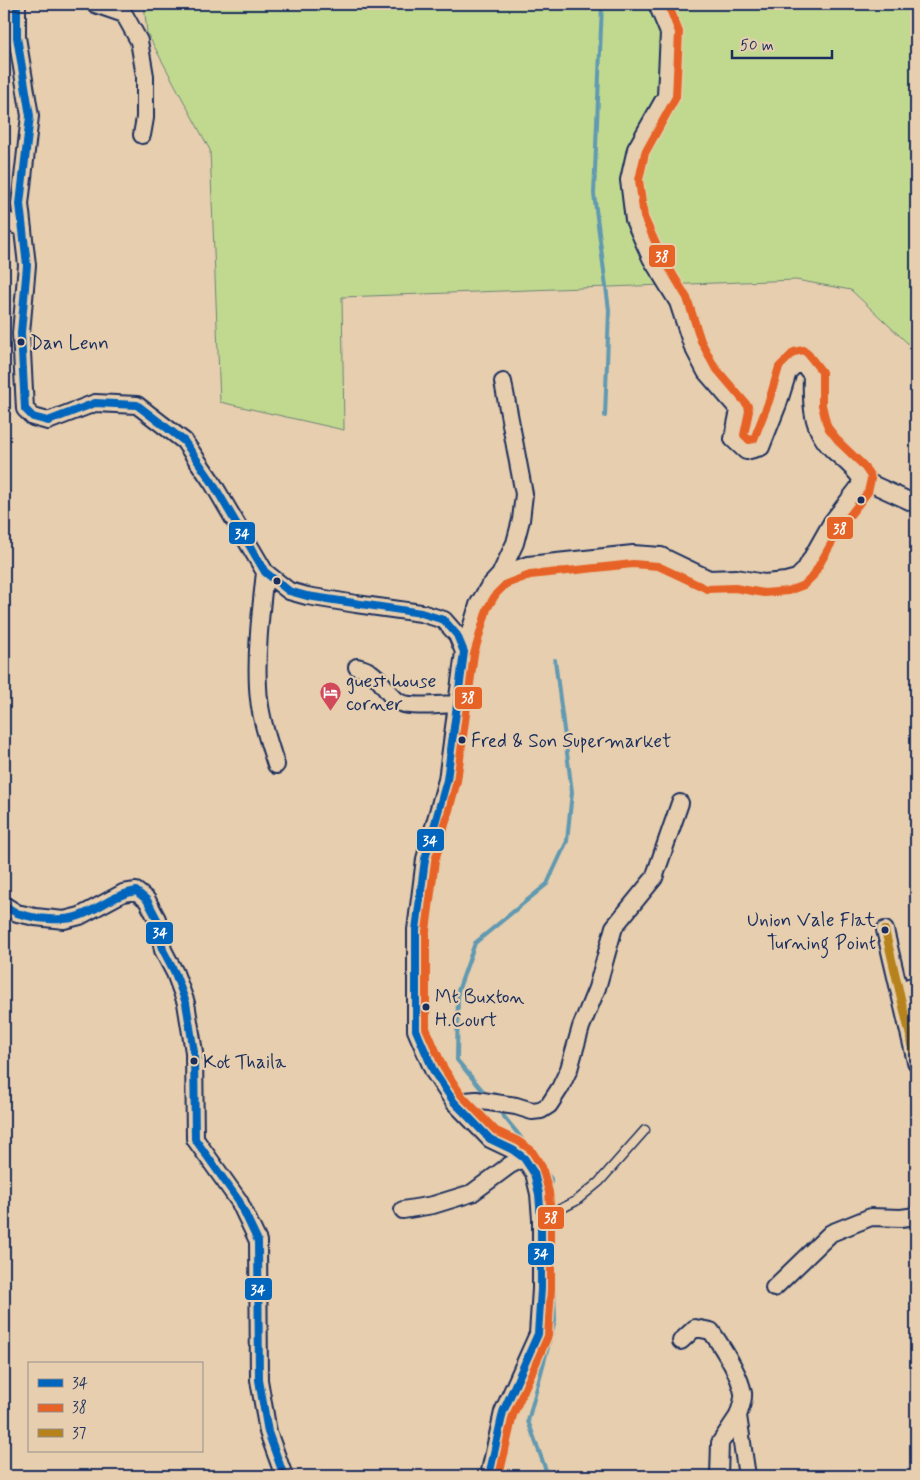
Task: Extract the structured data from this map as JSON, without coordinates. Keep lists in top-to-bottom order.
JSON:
{
  "places": {
    "other": [
      "Dan Lenn",
      "Fred & Son Supermarket",
      "Union Vale Flat Turning Point",
      "Mt Buxton H.Court",
      "Kot Thaila"
    ],
    "hotel": ["guest house corner"]
  },
  "lines": ["transit line 34", "transit line 38", "transit line 37"],
  "legend": ["34", "38", "37"],
  "scale_bar": "50 m"
}
